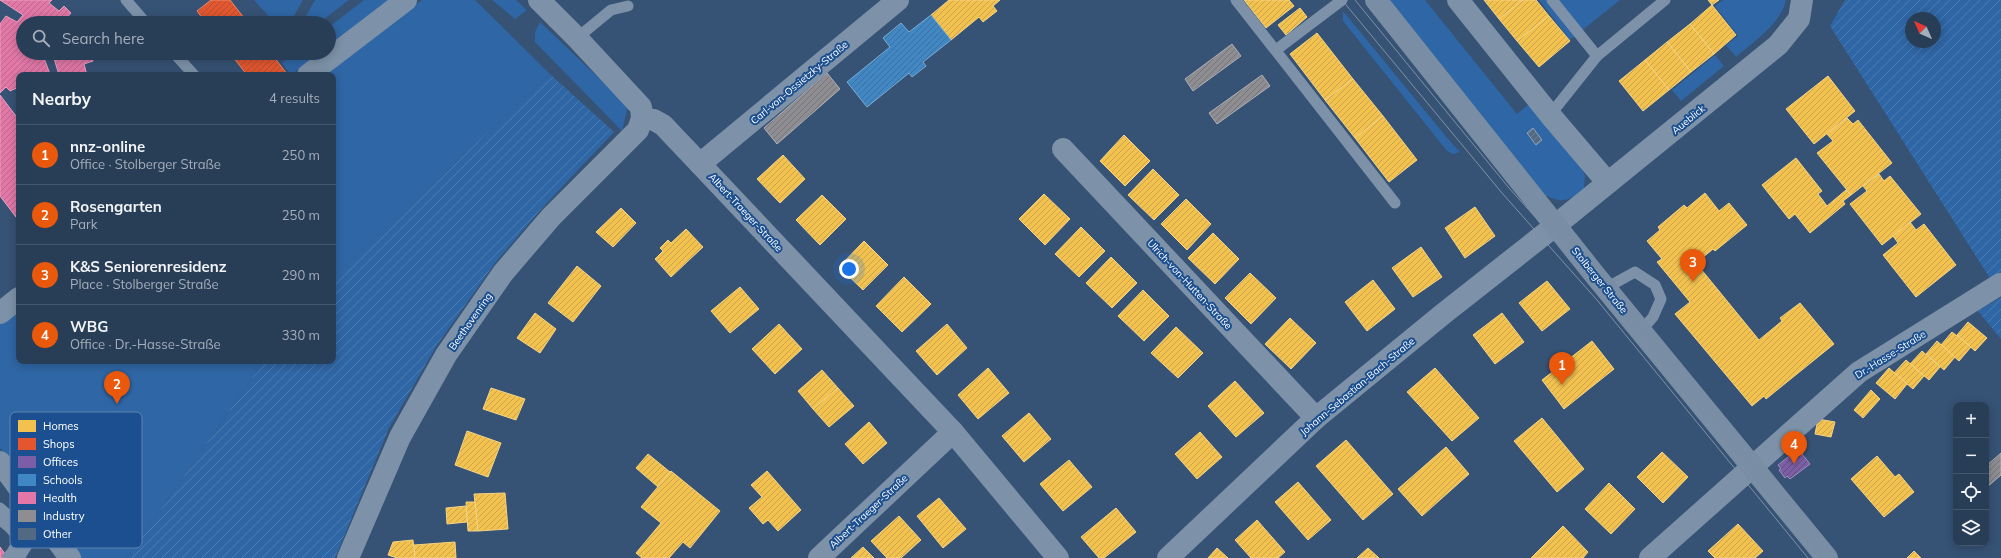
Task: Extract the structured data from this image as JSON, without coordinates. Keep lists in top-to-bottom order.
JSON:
{
  "streets": {
    "main road": ["Stolberger Straße"],
    "street": [
      "Carl-von-Ossietzky-Straße",
      "Aueblick",
      "Albert-Traeger-Straße",
      "Ulrich-von-Hutten-Straße",
      "Beethovenring",
      "Dr.-Hasse-Straße",
      "Johann-Sebastian-Bach-Straße"
    ]
  },
  "crossings": [
    ["Carl-von-Ossietzky-Straße", "Albert-Traeger-Straße"],
    ["Aueblick", "Stolberger Straße"],
    ["Aueblick", "Johann-Sebastian-Bach-Straße"],
    ["Albert-Traeger-Straße", "Beethovenring"],
    ["Stolberger Straße", "Dr.-Hasse-Straße"],
    ["Stolberger Straße", "Johann-Sebastian-Bach-Straße"],
    ["Ulrich-von-Hutten-Straße", "Johann-Sebastian-Bach-Straße"]
  ],
  "legend": [
    "Homes",
    "Shops",
    "Offices",
    "Schools",
    "Health",
    "Industry",
    "Other"
  ],
  "north": "top left",
  "page": {
    "search": "Search here",
    "heading": ["Nearby", "4 results"],
    "list": [
      {
        "mark": "1",
        "name": "nnz-online",
        "note": "Office · Stolberger Straße",
        "value": "250 m"
      },
      {
        "mark": "2",
        "name": "Rosengarten",
        "note": "Park",
        "value": "250 m"
      },
      {
        "mark": "3",
        "name": "K&S Seniorenresidenz",
        "note": "Place · Stolberger Straße",
        "value": "290 m"
      },
      {
        "mark": "4",
        "name": "WBG",
        "note": "Office · Dr.-Hasse-Straße",
        "value": "330 m"
      }
    ],
    "pins": [
      "3",
      "1",
      "2",
      "4"
    ],
    "map_buttons": ["+", "−"]
  }
}
